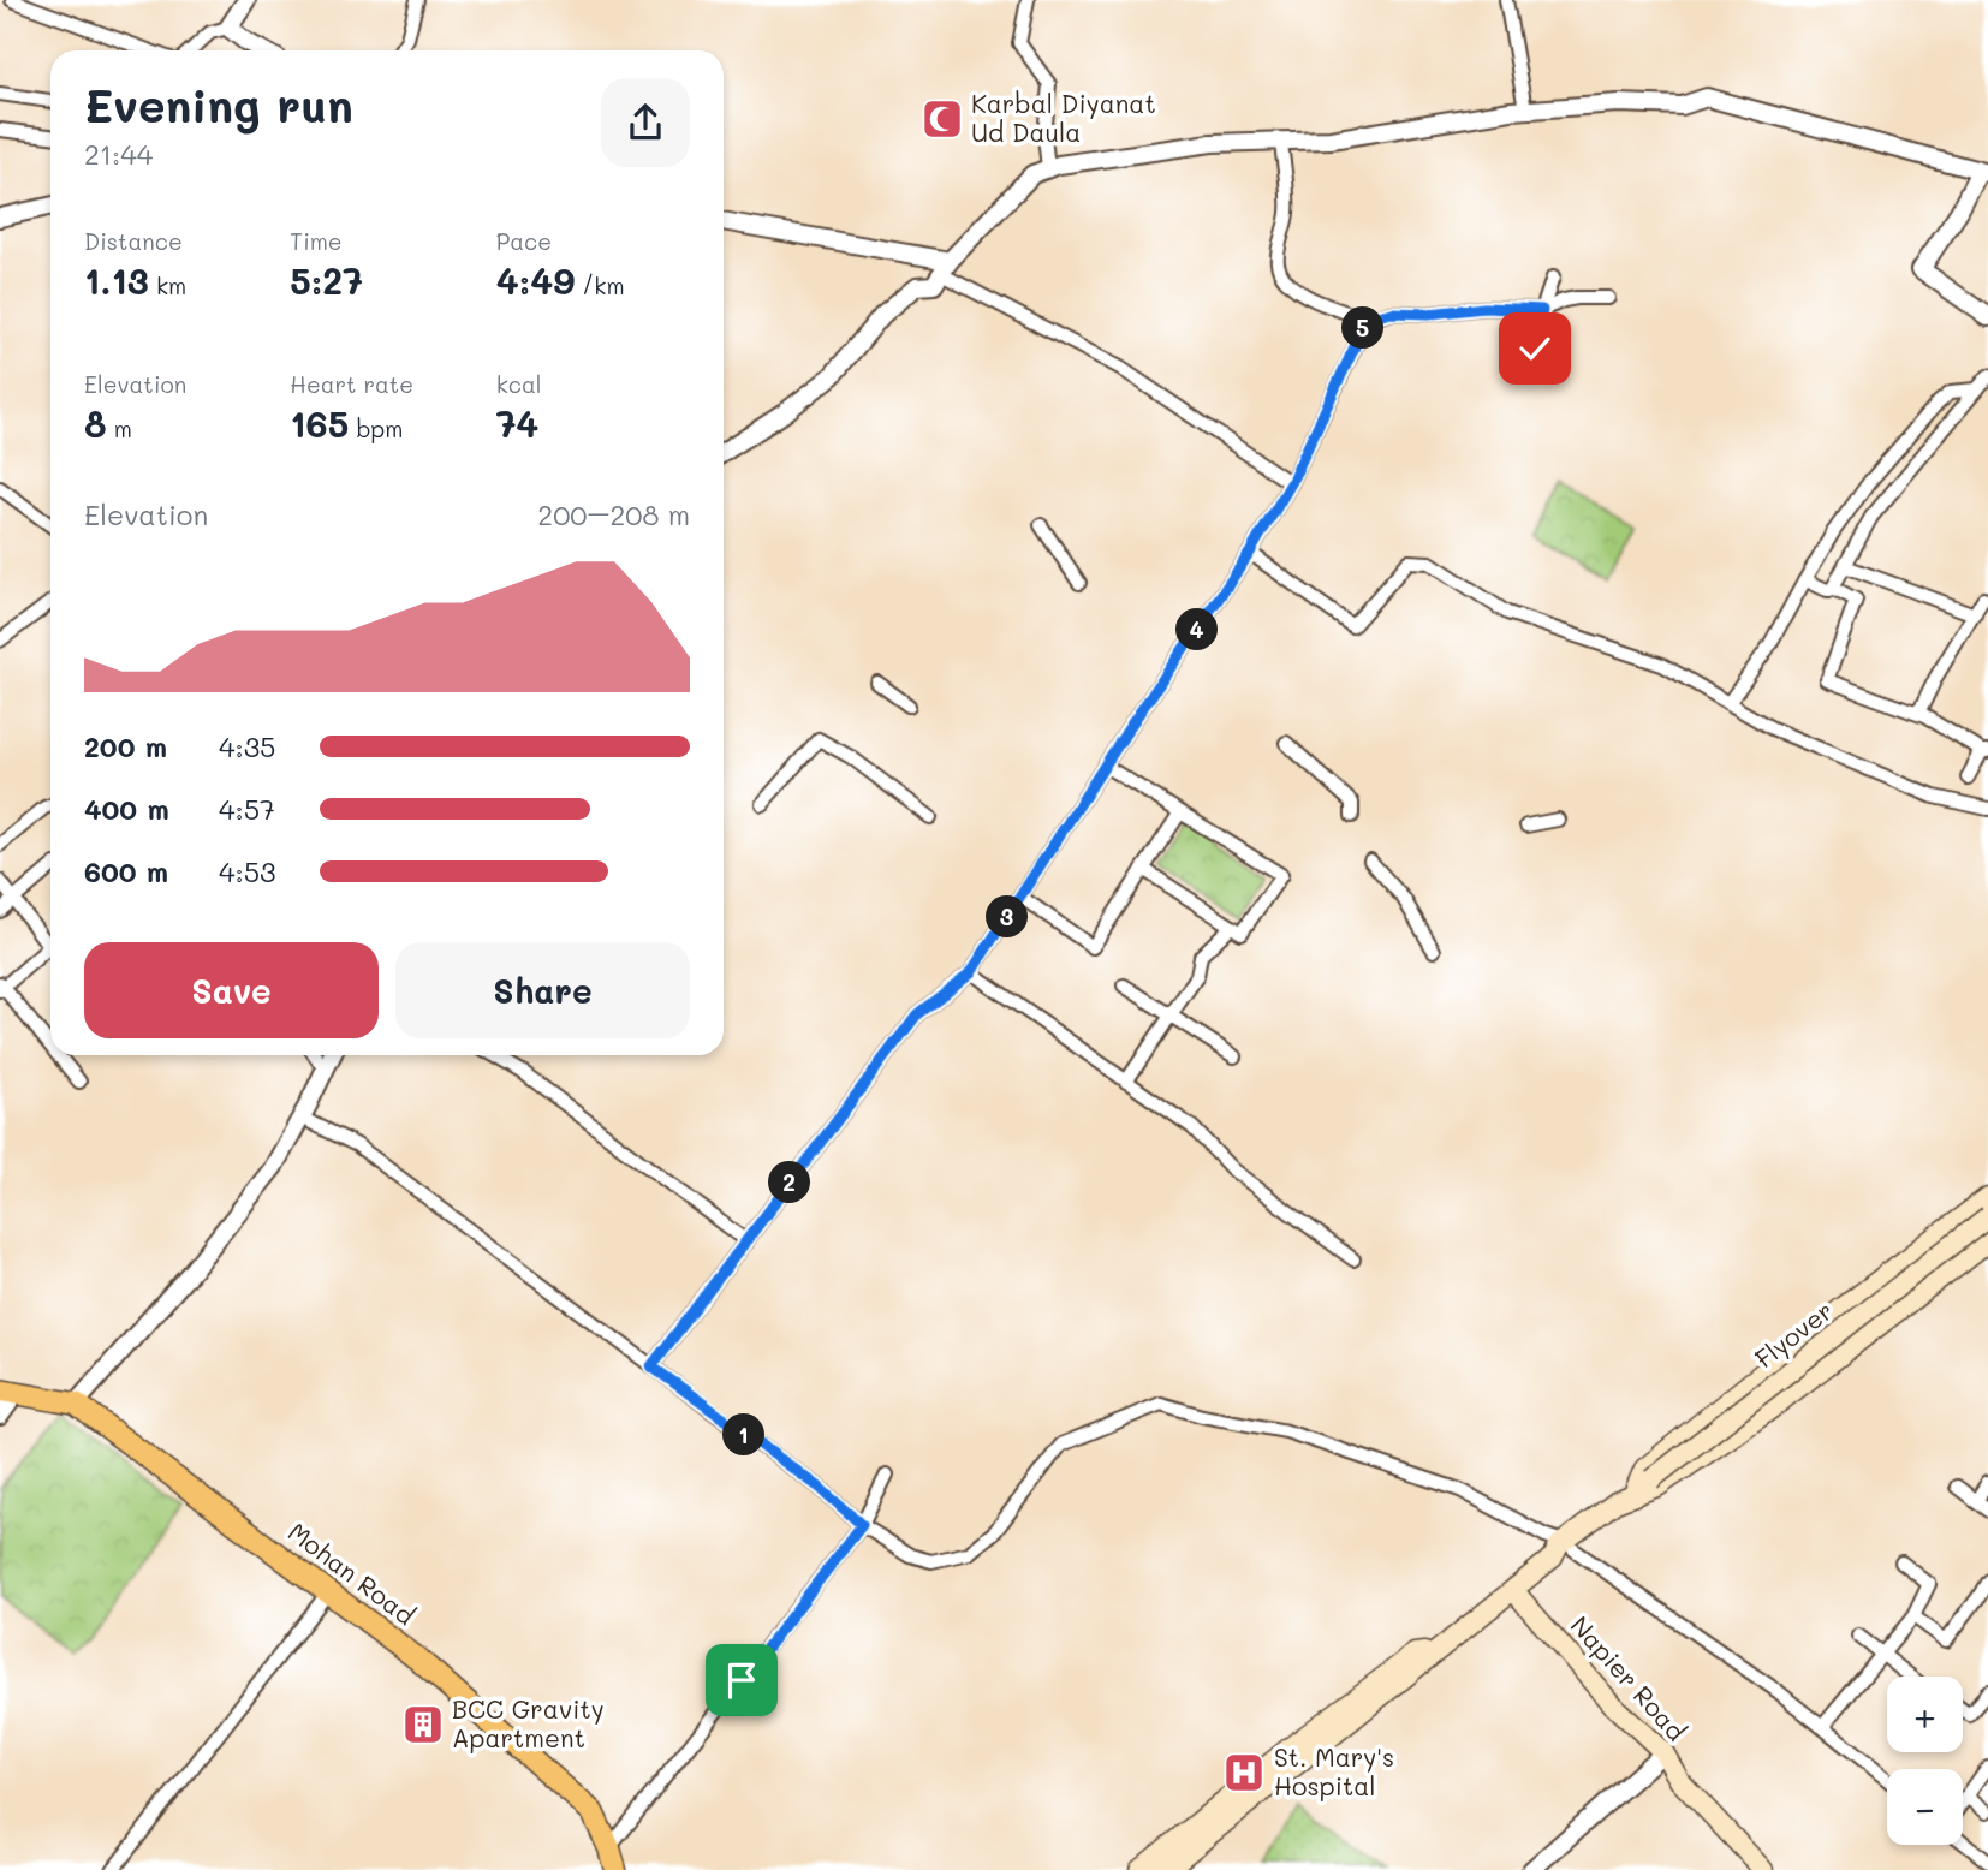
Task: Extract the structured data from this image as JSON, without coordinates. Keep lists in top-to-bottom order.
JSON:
{
  "streets": {
    "main road": ["Flyover", "Mohan Road", "Napier Road"]
  },
  "places": {
    "mosque": ["Karbal Diyanat Ud Daula"],
    "building": ["BCC Gravity Apartment"],
    "hospital": ["St. Mary's Hospital"]
  },
  "page": {
    "heading": ["Evening run", "21:44"],
    "stats": [
      ["Distance", "1.13 km"],
      ["Time", "5:27"],
      ["Pace", "4:49 /km"],
      ["Elevation", "8 m"],
      ["Heart rate", "165 bpm"],
      ["kcal", "74"]
    ],
    "pins": [
      "5",
      "4",
      "3",
      "2",
      "1"
    ],
    "chart": ["Elevation", "200–208 m"],
    "list": [
      {
        "name": "200 m",
        "note": "4:35"
      },
      {
        "name": "400 m",
        "note": "4:57"
      },
      {
        "name": "600 m",
        "note": "4:53"
      }
    ],
    "buttons": ["Save", "Share"],
    "map_buttons": ["+", "−"]
  }
}
